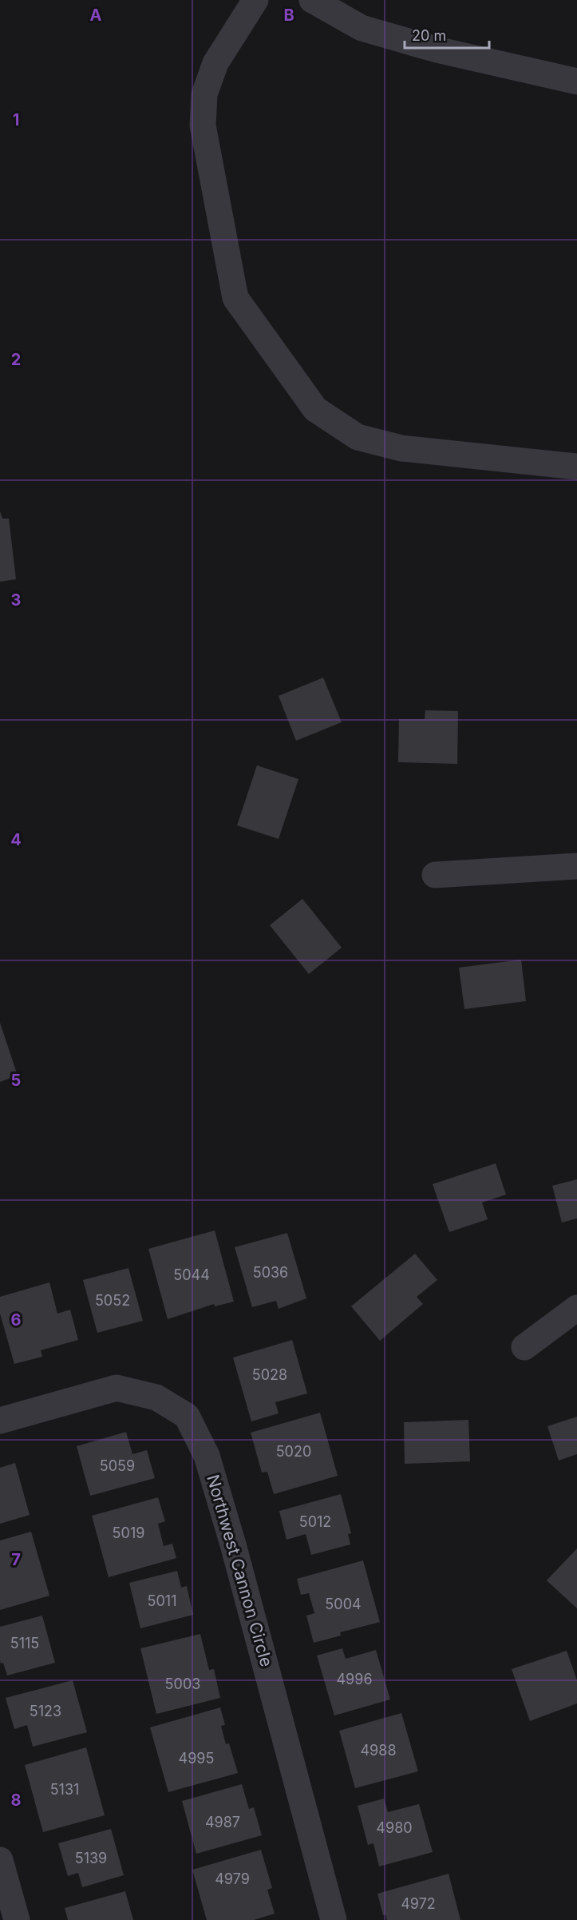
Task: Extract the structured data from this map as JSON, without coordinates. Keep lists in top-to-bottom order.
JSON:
{
  "streets": {
    "street": ["Northwest Cannon Circle"]
  },
  "house_numbers": [
    "5036",
    "5044",
    "5052",
    "5028",
    "5020",
    "5059",
    "5012",
    "5019",
    "5011",
    "5004",
    "5115",
    "4996",
    "5003",
    "5123",
    "4988",
    "4995",
    "5131",
    "4987",
    "4980",
    "5139",
    "4979",
    "4972"
  ],
  "scale_bar": "20 m",
  "grid": {
    "columns": ["A", "B"],
    "rows": [
      "1",
      "2",
      "3",
      "4",
      "5",
      "6",
      "7",
      "8"
    ]
  }
}
